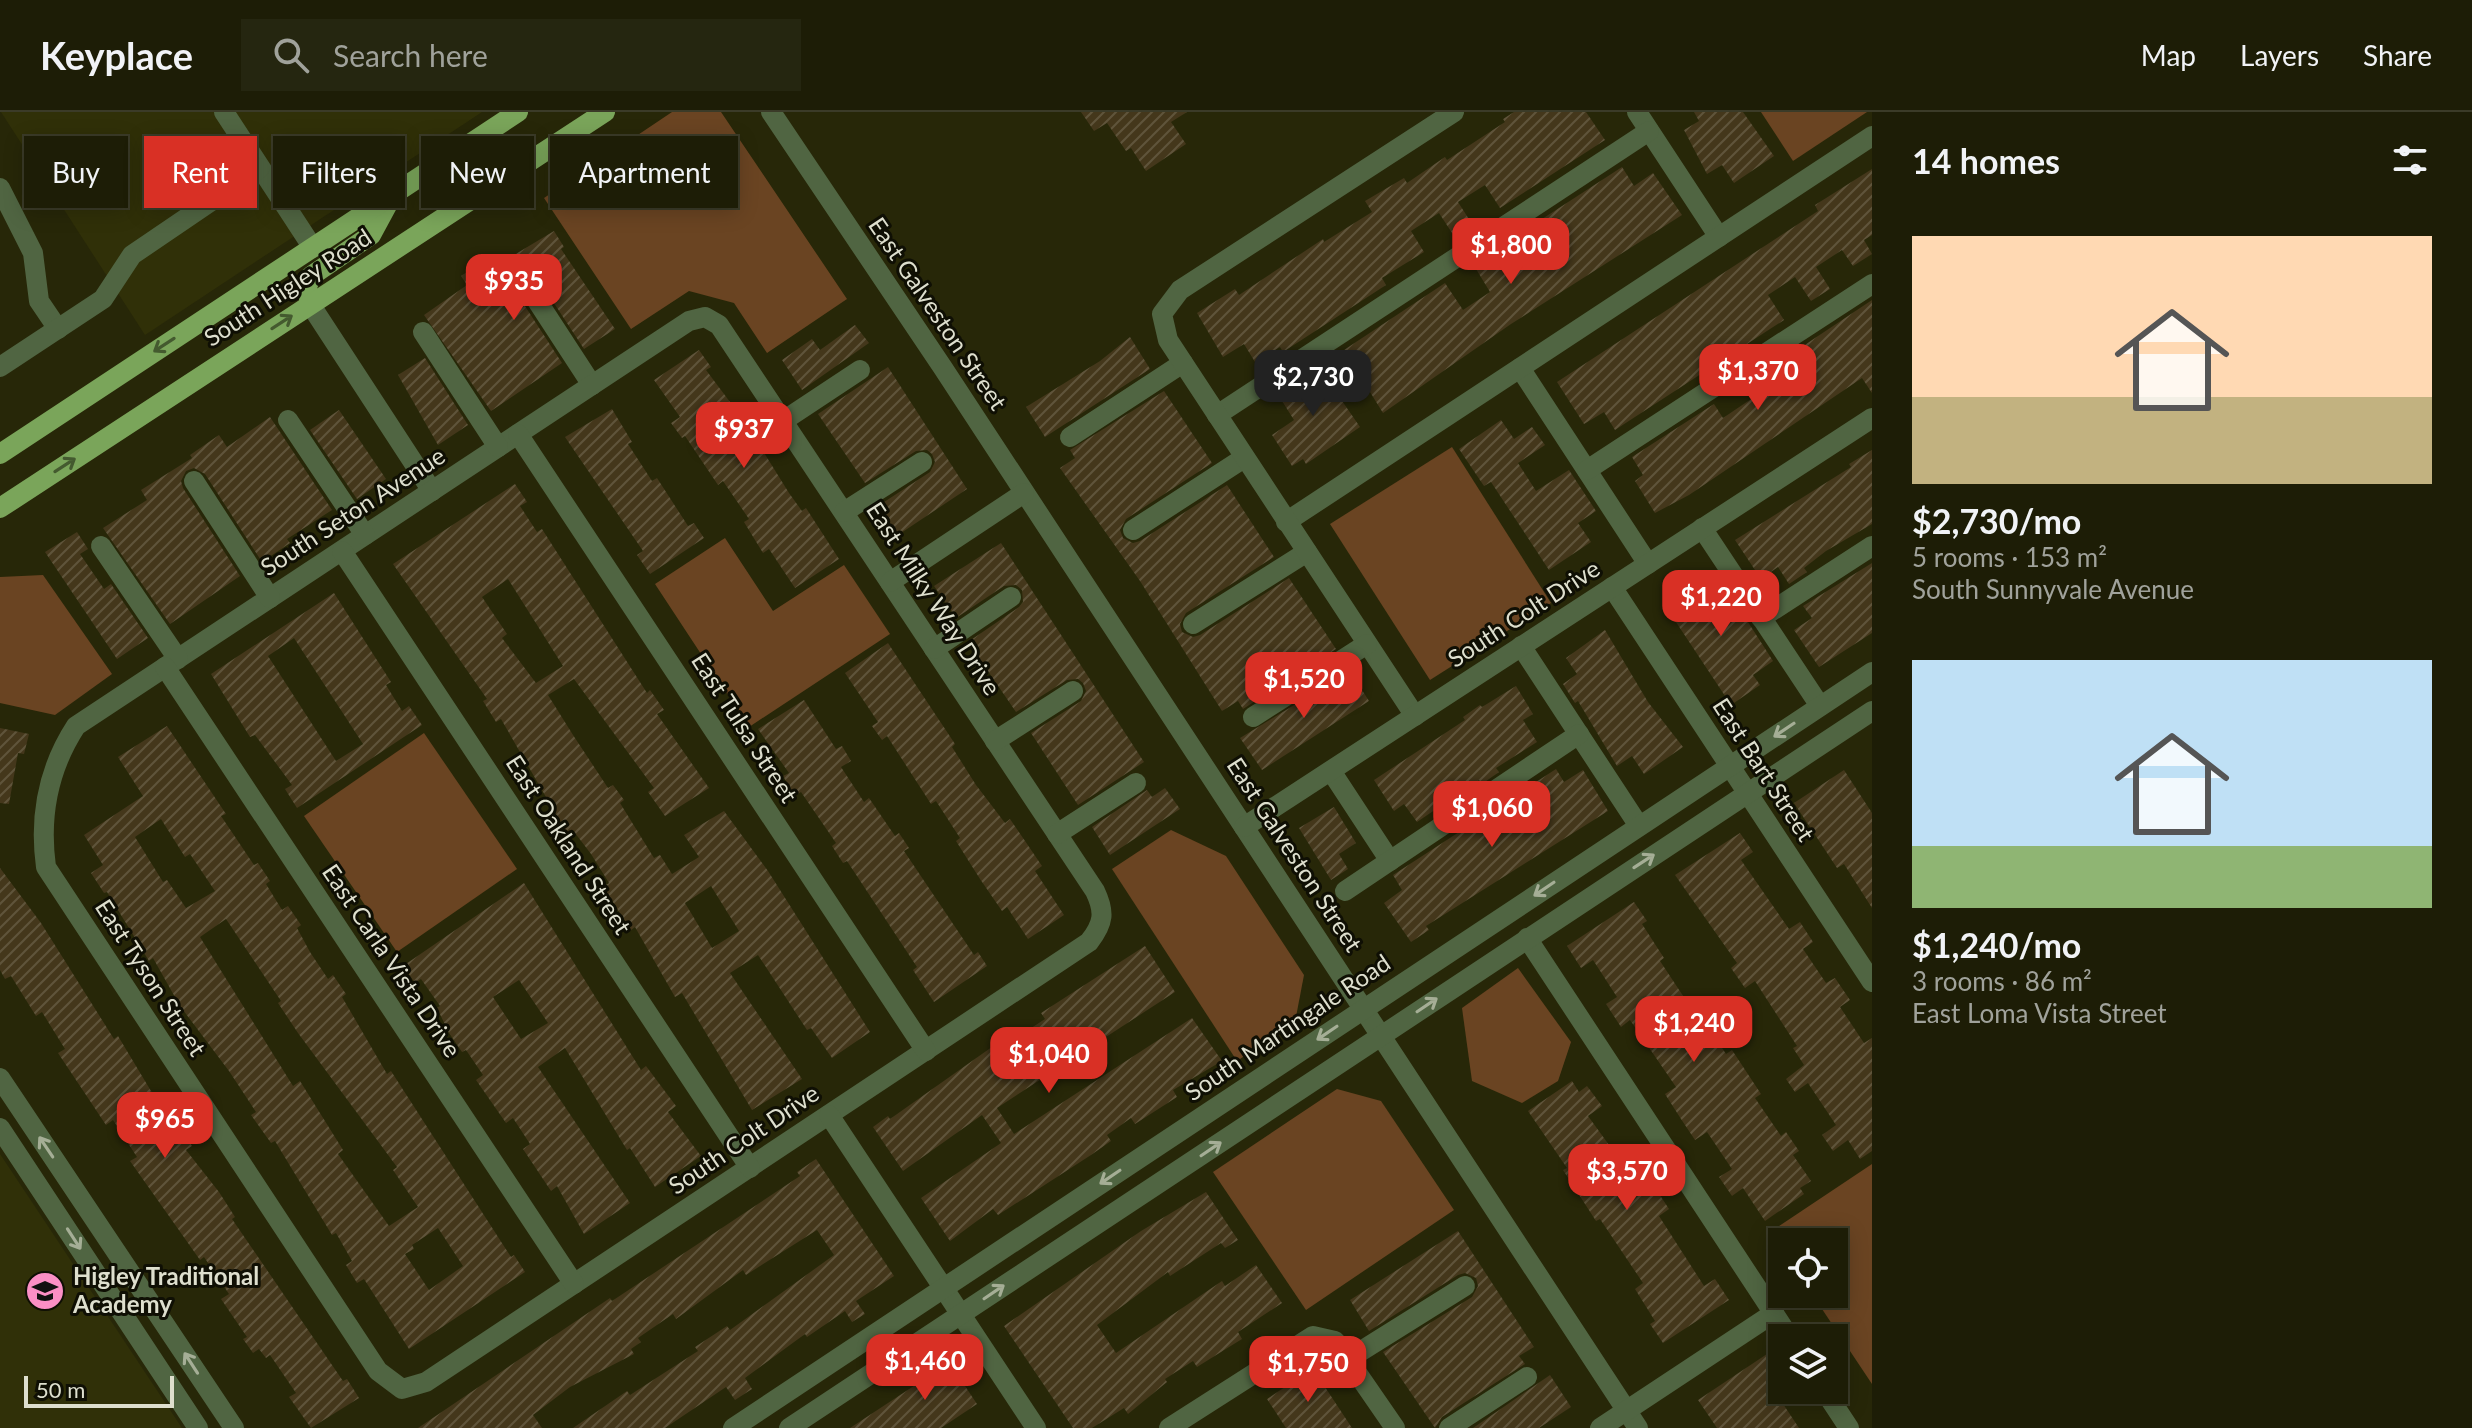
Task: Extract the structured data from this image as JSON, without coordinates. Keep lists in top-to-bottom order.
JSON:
{
  "streets": {
    "main road": ["South Higley Road"],
    "street": [
      "East Galveston Street",
      "South Seton Avenue",
      "East Milky Way Drive",
      "South Colt Drive",
      "East Tulsa Street",
      "East Bart Street",
      "East Oakland Street",
      "East Carla Vista Drive",
      "East Tyson Street",
      "South Martingale Road"
    ]
  },
  "crossings": [
    ["East Galveston Street", "South Colt Drive"],
    ["East Galveston Street", "South Martingale Road"],
    ["South Seton Avenue", "East Milky Way Drive"],
    ["South Seton Avenue", "East Tulsa Street"],
    ["South Seton Avenue", "East Oakland Street"],
    ["South Seton Avenue", "East Carla Vista Drive"],
    ["South Seton Avenue", "East Tyson Street"],
    ["East Milky Way Drive", "South Colt Drive"],
    ["South Colt Drive", "East Tulsa Street"],
    ["South Colt Drive", "East Bart Street"],
    ["South Colt Drive", "East Oakland Street"],
    ["South Colt Drive", "East Carla Vista Drive"],
    ["South Colt Drive", "East Tyson Street"],
    ["East Bart Street", "South Martingale Road"]
  ],
  "places": {
    "school or university": ["Higley Traditional Academy"]
  },
  "scale_bar": "50 m",
  "page": {
    "header": "Keyplace",
    "search": "Search here",
    "nav": ["Map", "Layers", "Share"],
    "heading": "14 homes",
    "chip": [
      "Buy",
      "Rent",
      "Filters",
      "New",
      "Apartment"
    ],
    "list": [
      {
        "name": "$2,730/mo",
        "note": "5 rooms · 153 m² · South Sunnyvale Avenue"
      },
      {
        "name": "$1,240/mo",
        "note": "3 rooms · 86 m² · East Loma Vista Street"
      }
    ],
    "price": [
      "$1,800",
      "$935",
      "$1,370",
      "$2,730",
      "$937",
      "$1,220",
      "$1,520",
      "$1,060",
      "$1,240",
      "$1,040",
      "$965",
      "$3,570",
      "$1,460",
      "$1,750"
    ],
    "scale": "50 m"
  }
}
